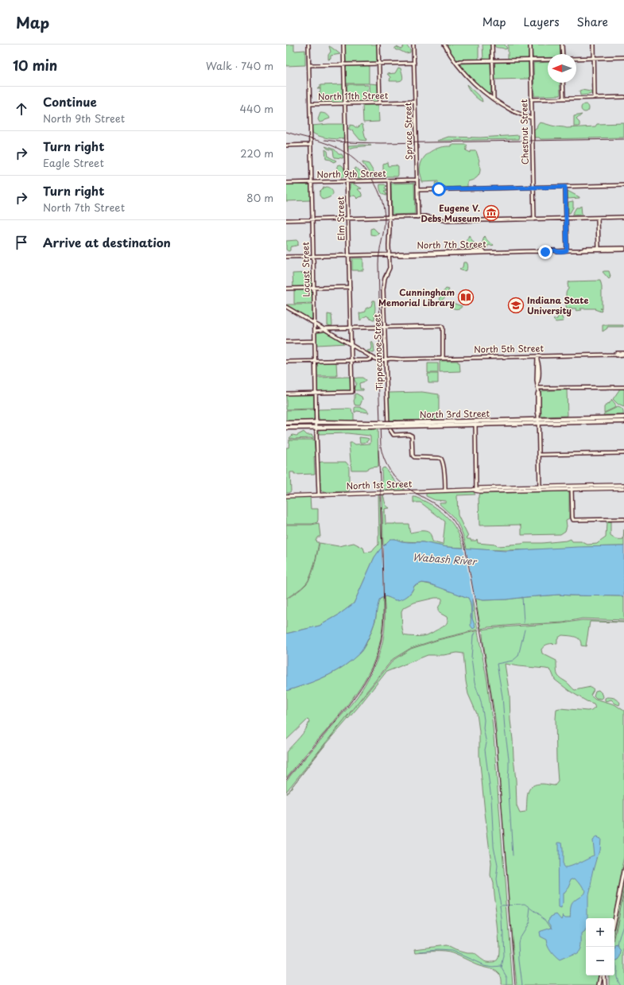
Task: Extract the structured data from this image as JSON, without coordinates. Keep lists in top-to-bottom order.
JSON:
{
  "streets": {
    "highway": ["North 3rd Street"],
    "main road": ["North 1st Street"],
    "street": [
      "North 11th Street",
      "Spruce Street",
      "Chestnut Street",
      "North 9th Street",
      "Elm Street",
      "North 7th Street",
      "Locust Street",
      "North 5th Street",
      "Tippecanoe Street"
    ]
  },
  "crossings": [
    ["North 11th Street", "Spruce Street"],
    ["North 11th Street", "Elm Street"],
    ["North 11th Street", "Locust Street"],
    ["Spruce Street", "North 9th Street"],
    ["North 9th Street", "Elm Street"],
    ["North 9th Street", "Locust Street"],
    ["North 9th Street", "Tippecanoe Street"],
    ["Elm Street", "North 7th Street"],
    ["Elm Street", "Locust Street"],
    ["North 7th Street", "Locust Street"],
    ["North 7th Street", "Tippecanoe Street"],
    ["Locust Street", "North 3rd Street"],
    ["Locust Street", "North 1st Street"],
    ["North 5th Street", "Tippecanoe Street"],
    ["Tippecanoe Street", "North 1st Street"]
  ],
  "water": ["Wabash River"],
  "places": {
    "museum": ["Eugene V. Debs Museum"],
    "library": ["Cunningham Memorial Library"],
    "school or university": ["Indiana State University"]
  },
  "north": "left",
  "page": {
    "header": "Map",
    "nav": ["Map", "Layers", "Share"],
    "heading": ["10 min", "Walk · 740 m"],
    "list": [
      ["Continue", "North 9th Street", "440 m"],
      ["Turn right", "Eagle Street", "220 m"],
      ["Turn right", "North 7th Street", "80 m"],
      "Arrive at destination"
    ],
    "map_buttons": ["+", "−"]
  }
}
